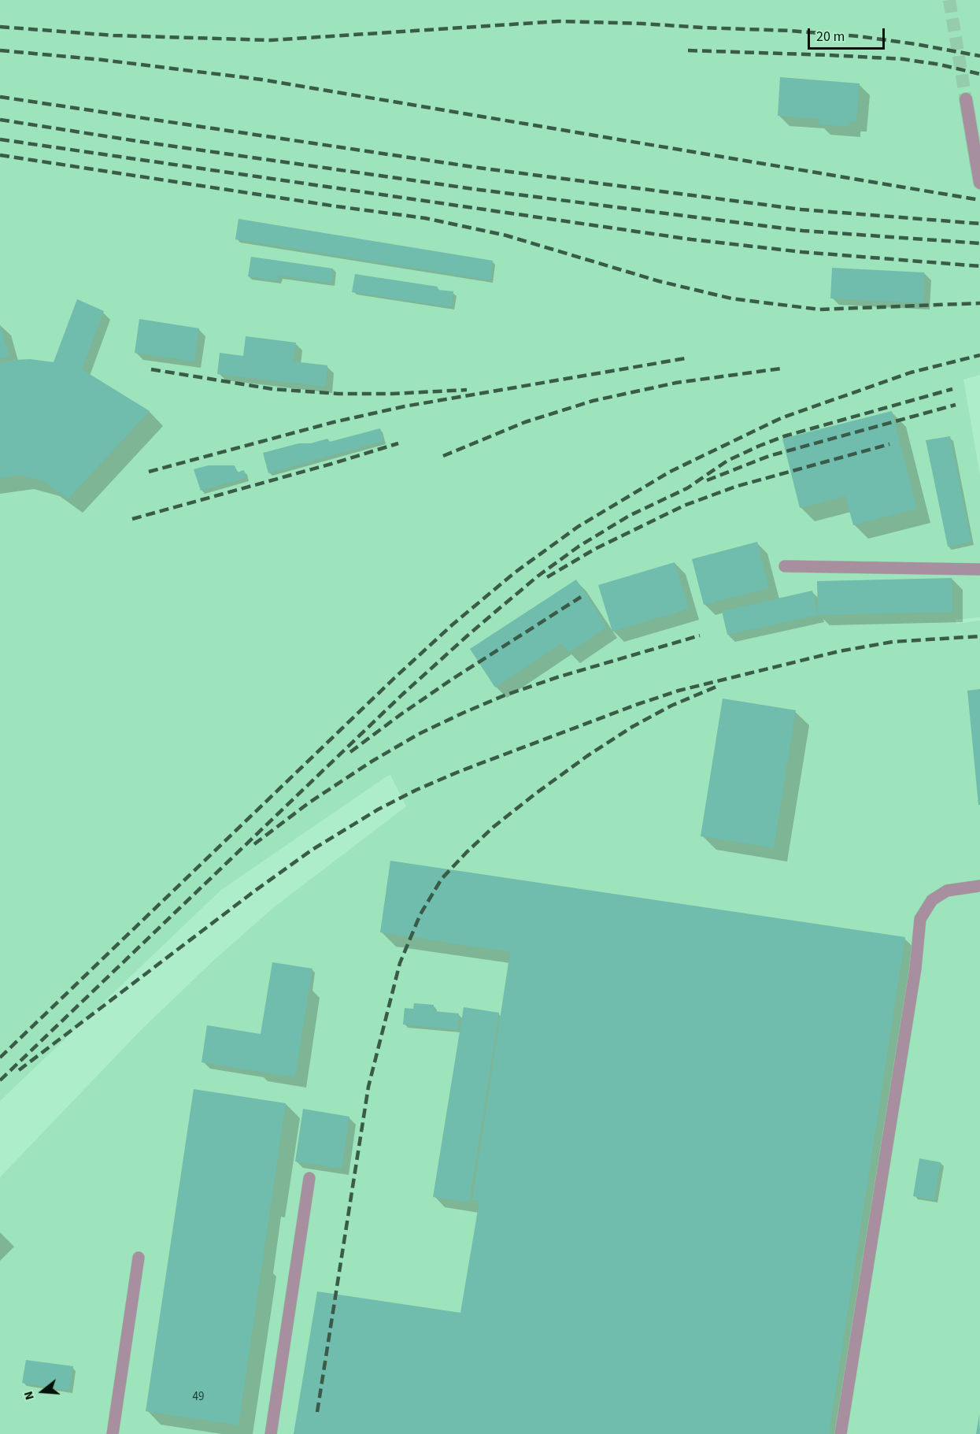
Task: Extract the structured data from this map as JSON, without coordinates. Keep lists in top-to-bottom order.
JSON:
{
  "house_numbers": ["49"],
  "scale_bar": "20 m",
  "north": "left"
}
